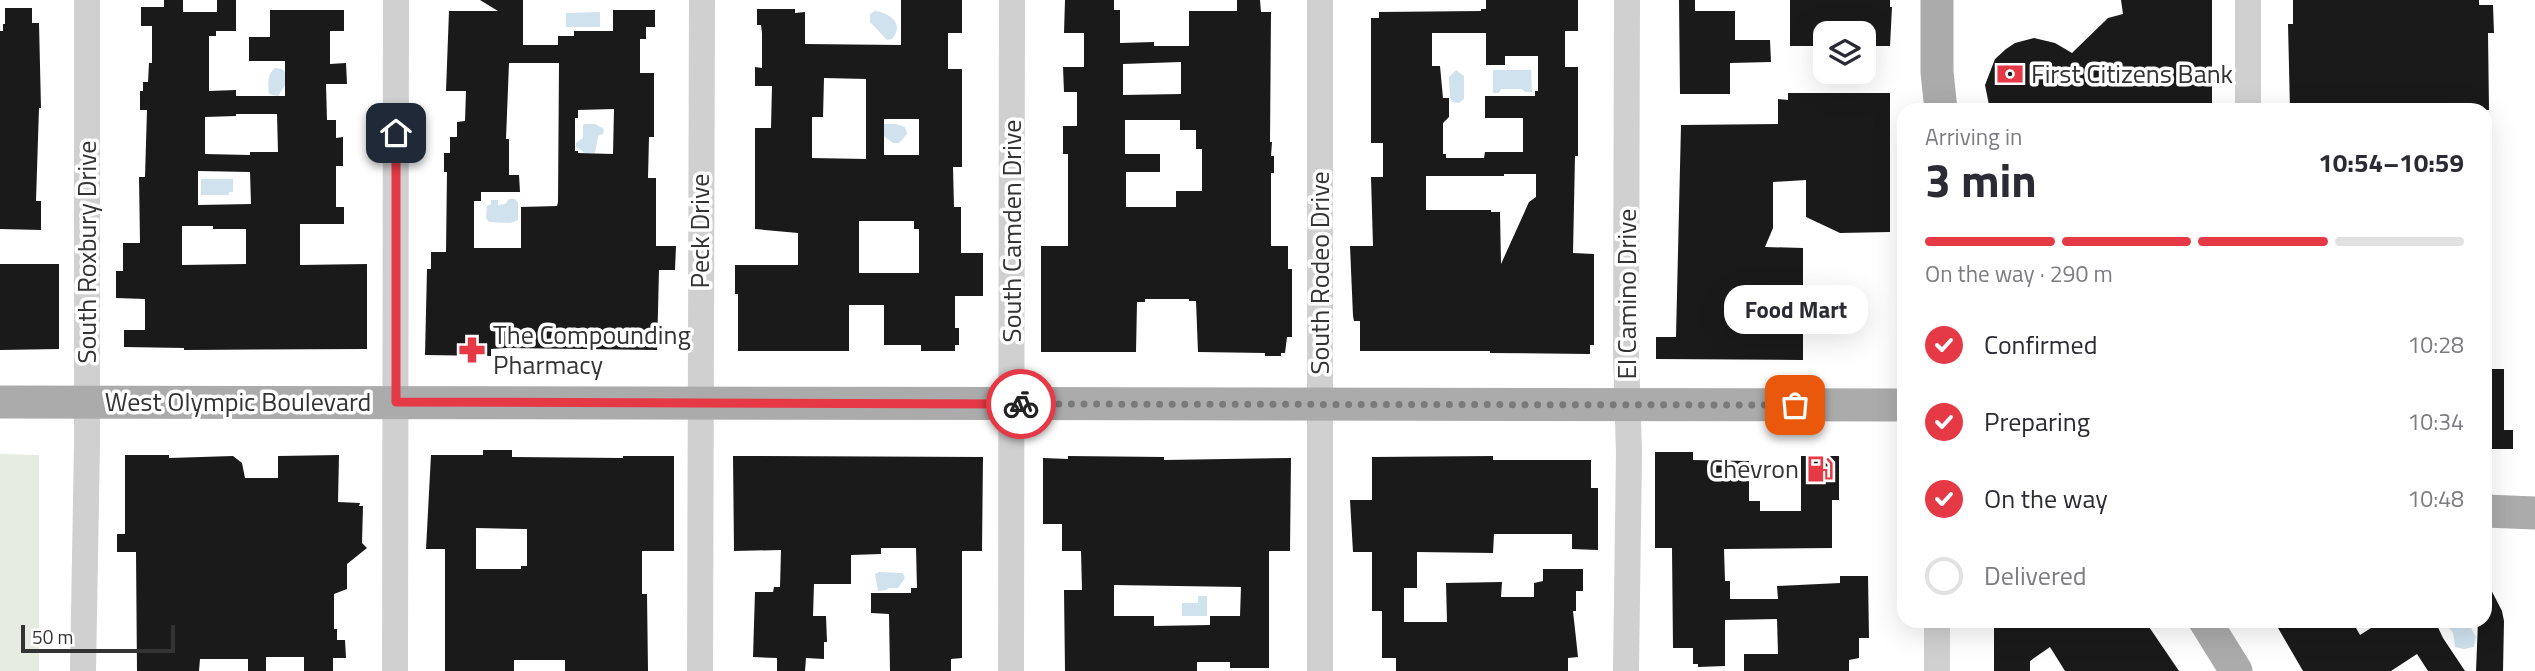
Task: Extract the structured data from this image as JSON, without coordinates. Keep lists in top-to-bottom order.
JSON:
{
  "streets": {
    "main road": ["West Olympic Boulevard"],
    "street": [
      "Peck Drive",
      "South Camden Drive",
      "South Roxbury Drive",
      "South Rodeo Drive",
      "El Camino Drive"
    ]
  },
  "crossings": [
    ["Peck Drive", "West Olympic Boulevard"],
    ["South Camden Drive", "West Olympic Boulevard"],
    ["South Roxbury Drive", "West Olympic Boulevard"],
    ["South Rodeo Drive", "West Olympic Boulevard"],
    ["El Camino Drive", "West Olympic Boulevard"]
  ],
  "places": {
    "bank": ["First Citizens Bank"],
    "pharmacy": ["The Compounding Pharmacy"],
    "other": ["Food Mart"],
    "fuel station": ["Chevron"]
  },
  "scale_bar": "50 m",
  "page": {
    "heading": ["3 min", "Arriving in", "10:54–10:59"],
    "bar": "On the way · 290 m",
    "bubble": "Food Mart",
    "list": [
      ["Confirmed", "10:28"],
      ["Preparing", "10:34"],
      ["On the way", "10:48"],
      "Delivered"
    ],
    "scale": "50 m"
  }
}
